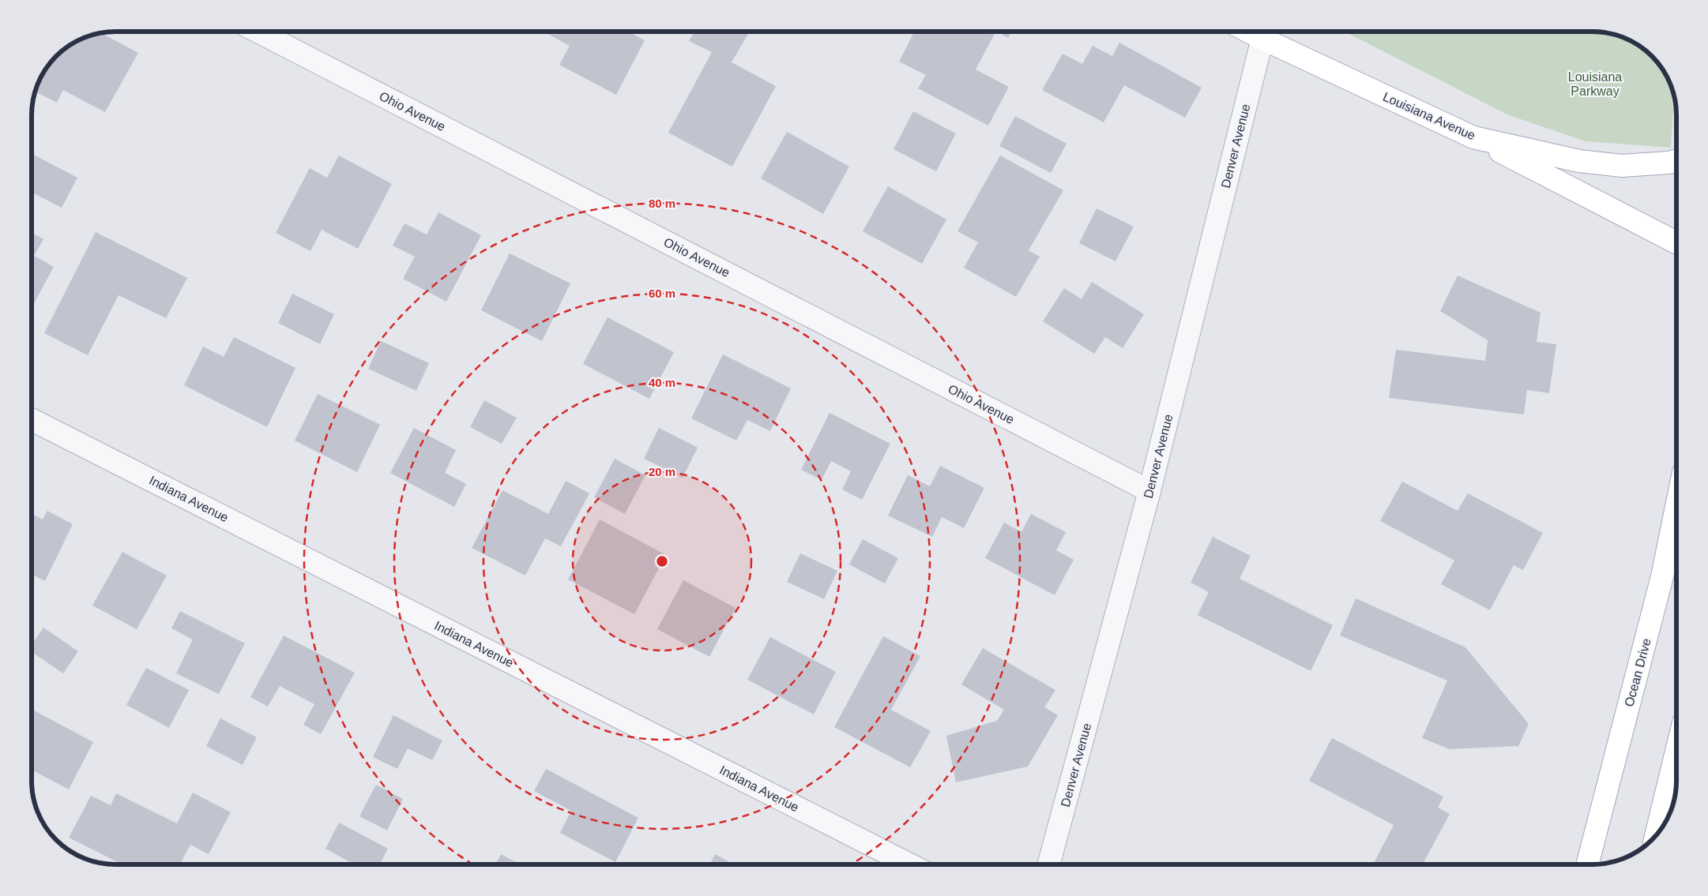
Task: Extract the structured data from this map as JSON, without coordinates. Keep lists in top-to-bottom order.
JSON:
{
  "streets": {
    "main road": ["Louisiana Avenue", "Ocean Drive"],
    "street": ["Ohio Avenue", "Denver Avenue", "Indiana Avenue"]
  },
  "crossings": [
    ["Ohio Avenue", "Denver Avenue"],
    ["Louisiana Avenue", "Denver Avenue"]
  ],
  "parks": ["Louisiana Parkway"],
  "rings": [
    "80 m",
    "60 m",
    "40 m",
    "20 m"
  ]
}
